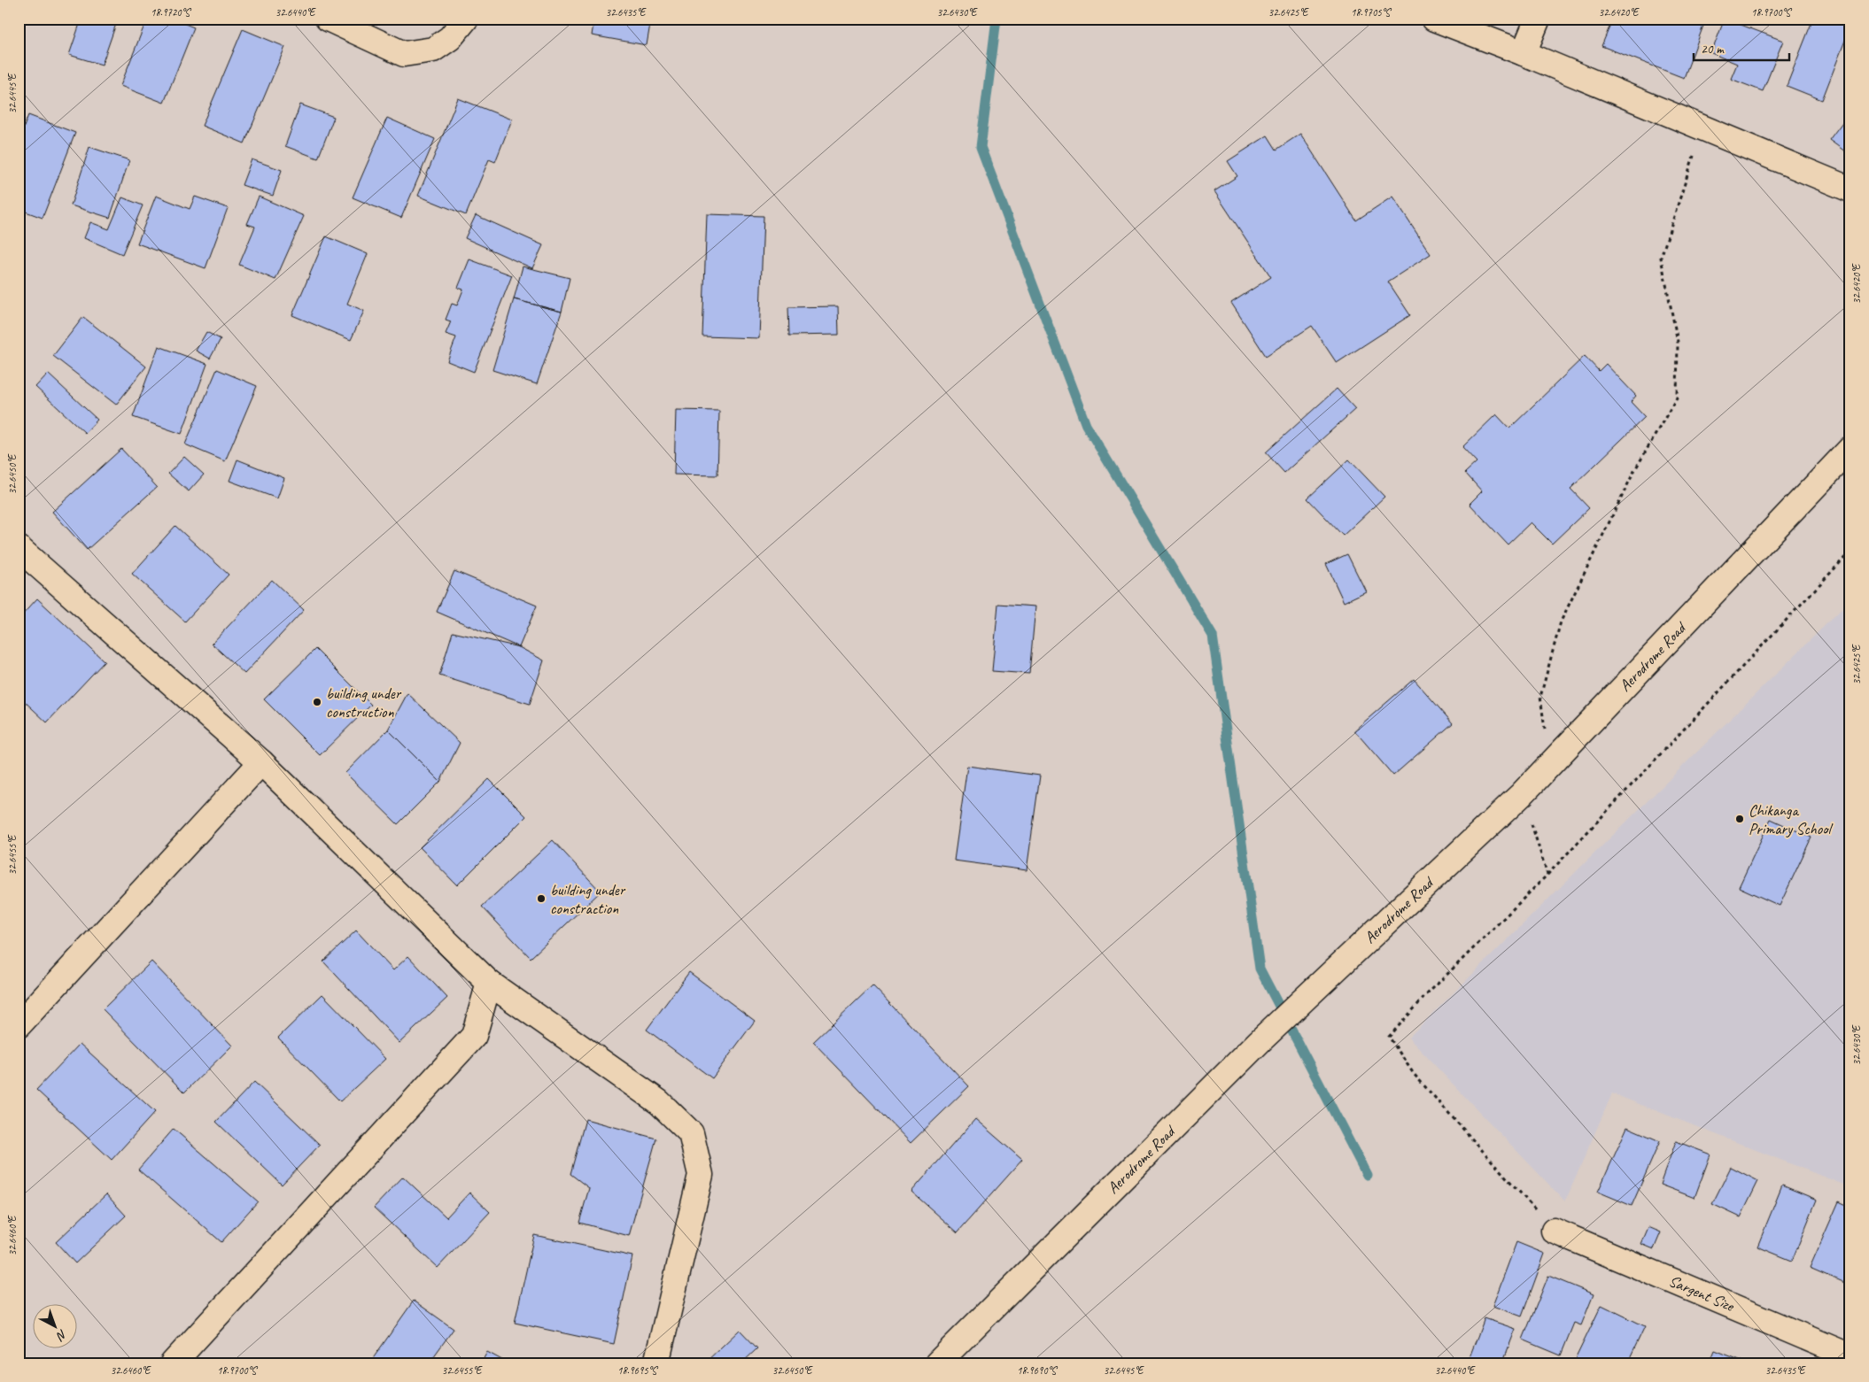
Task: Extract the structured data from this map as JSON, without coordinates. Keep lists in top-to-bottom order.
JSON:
{
  "streets": {
    "street": ["Aerodrome Road", "Sargent Size"]
  },
  "places": ["building under construction", "Chikanga Primary School", "building under constraction"],
  "scale_bar": "20 m",
  "north": "bottom right",
  "coordinates": [
    "18.9720°S",
    "32.6440°E",
    "32.6435°E",
    "32.6430°E",
    "32.6425°E",
    "18.9705°S",
    "32.6420°E",
    "18.9700°S",
    "32.6445°E",
    "32.6450°E",
    "32.6455°E",
    "32.6460°E",
    "18.9695°S",
    "18.9690°S"
  ]
}
